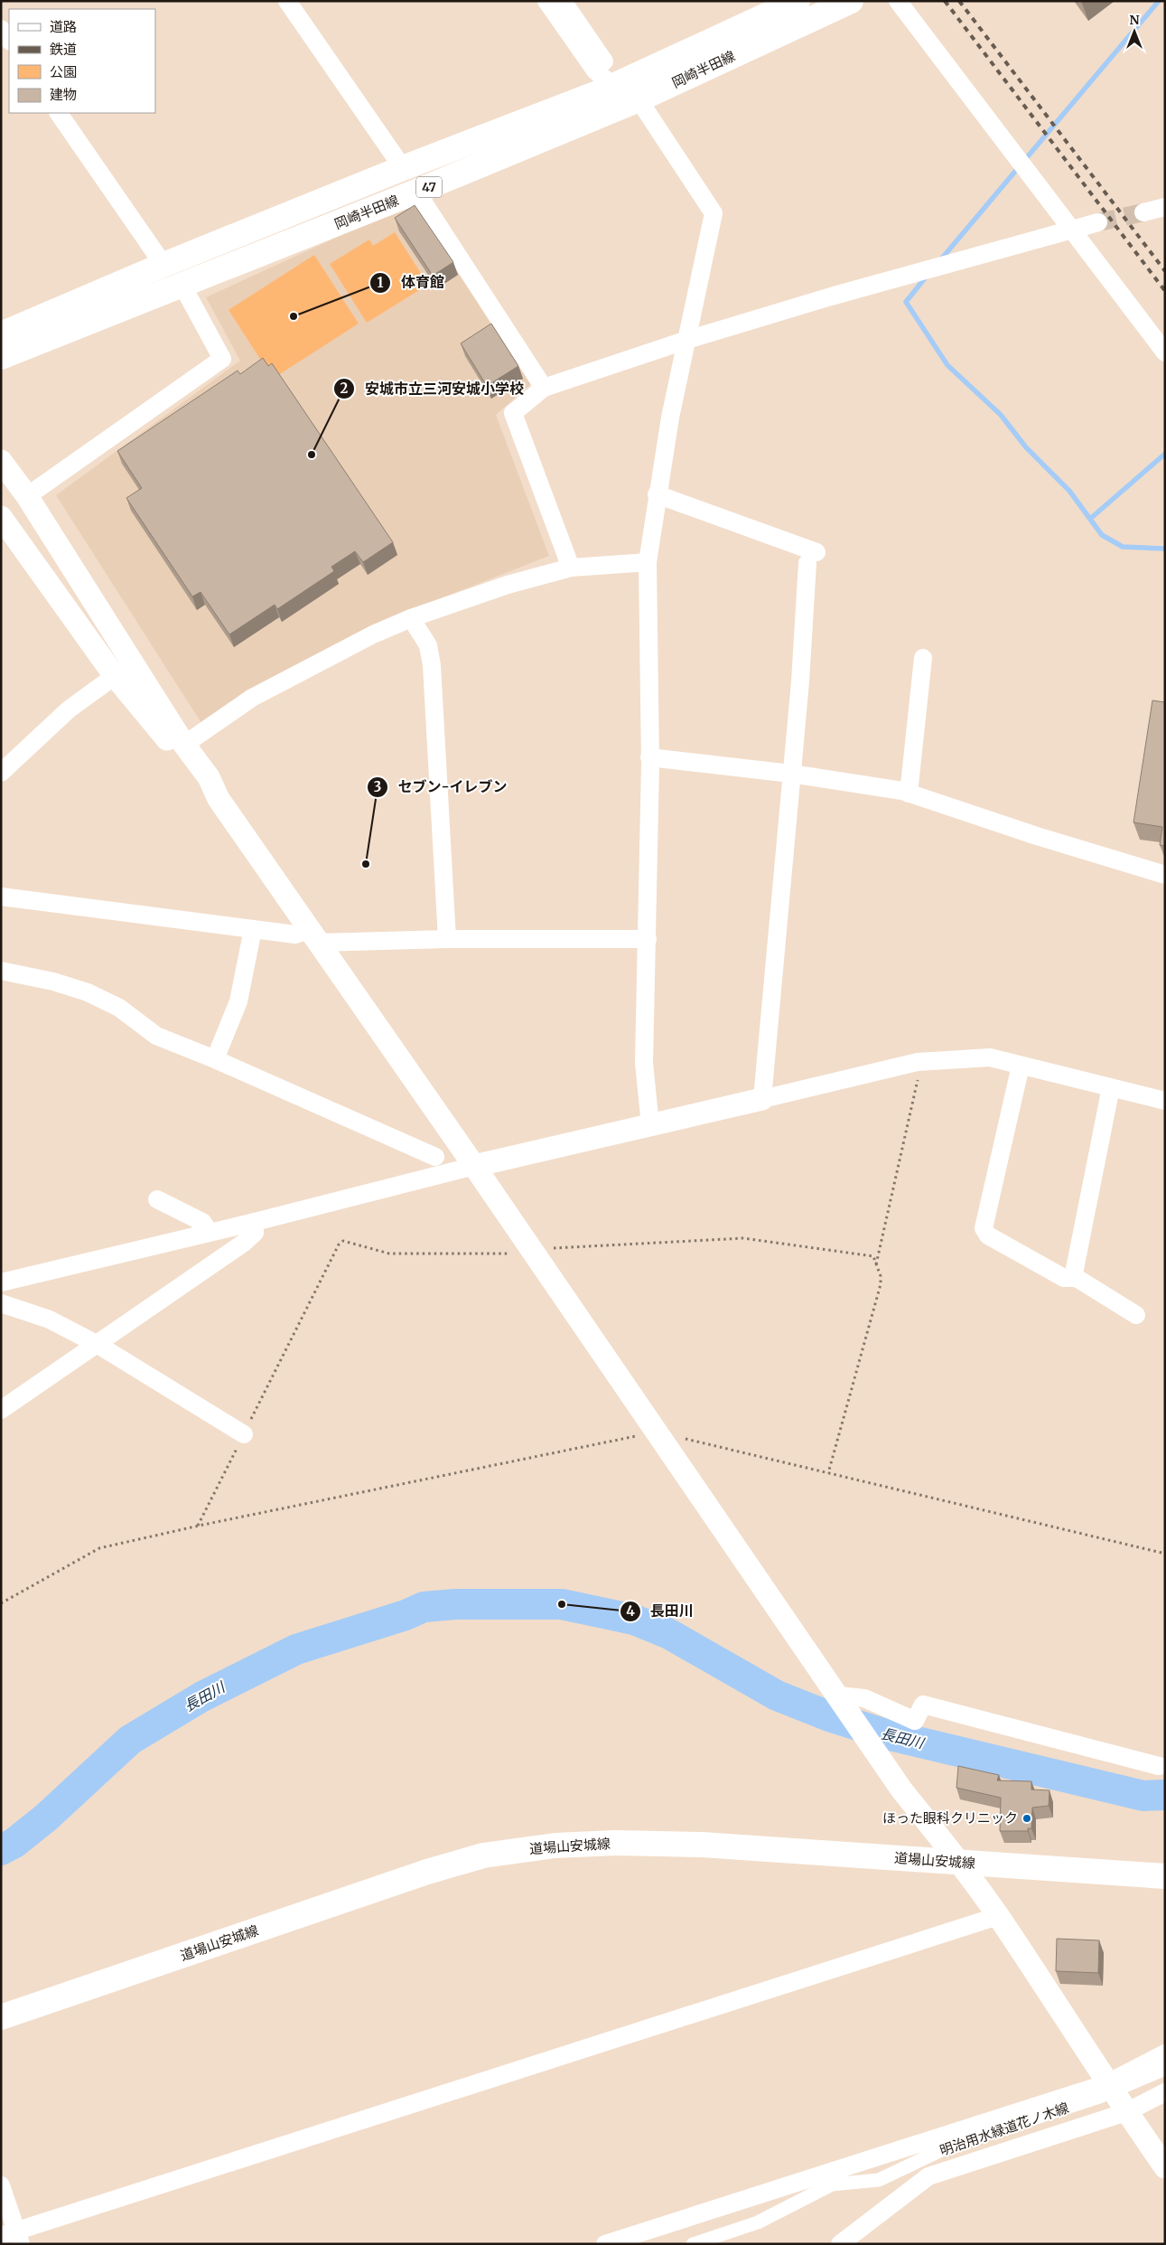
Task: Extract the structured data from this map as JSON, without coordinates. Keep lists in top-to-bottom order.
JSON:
{
  "streets": {
    "main road": ["岡崎半田線", "47", "道場山安城線"],
    "street": ["明治用水緑道花ノ木線"]
  },
  "water": ["長田川"],
  "places": [
    "体育館",
    "安城市立三河安城小学校",
    "セブン-イレブン",
    "長田川",
    "ほった眼科クリニック"
  ],
  "legend": [
    "道路",
    "鉄道",
    "公園",
    "建物"
  ],
  "north": "top"
}
